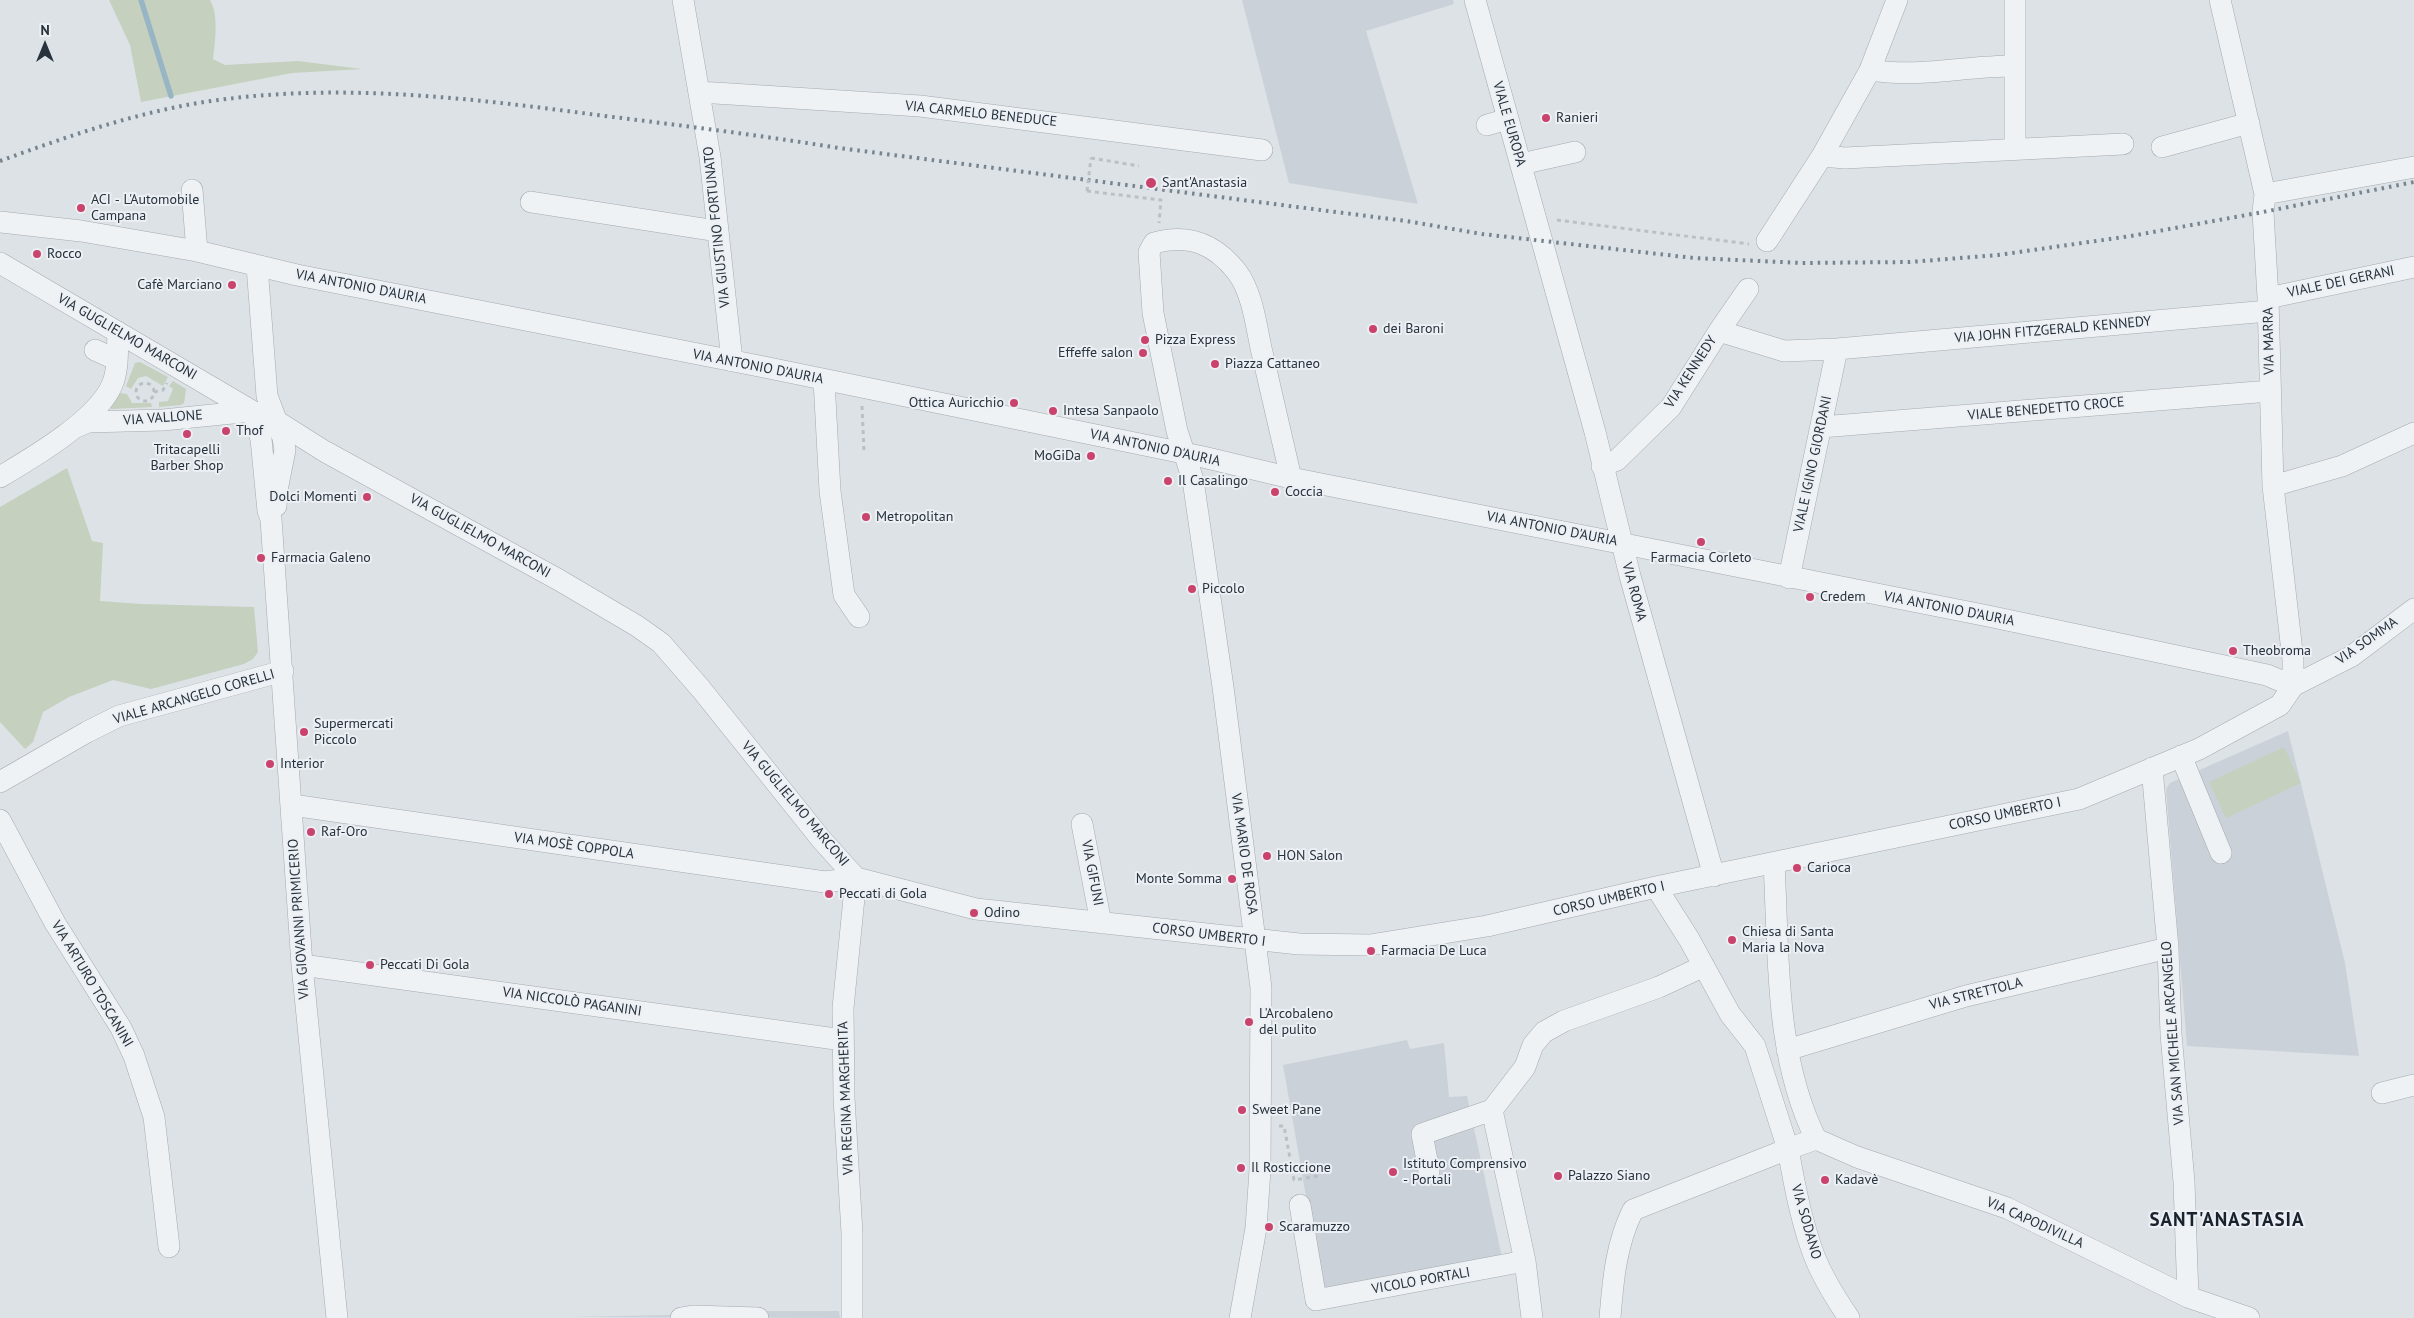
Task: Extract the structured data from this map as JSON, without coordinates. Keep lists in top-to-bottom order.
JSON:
{
  "streets": {
    "street": [
      "VIA CARMELO BENEDUCE",
      "VIALE EUROPA",
      "VIA GIUSTINO FORTUNATO",
      "VIALE DEI GERANI",
      "VIA ANTONIO D'AURIA",
      "VIA JOHN FITZGERALD KENNEDY",
      "VIA GUGLIELMO MARCONI",
      "VIA MARRA",
      "VIA KENNEDY",
      "VIALE BENEDETTO CROCE",
      "VIA VALLONE",
      "VIALE IGINO GIORDANI",
      "VIA ROMA",
      "VIA SOMMA",
      "VIALE ARCANGELO CORELLI",
      "CORSO UMBERTO I",
      "VIA MOSÈ COPPOLA",
      "VIA MARIO DE ROSA",
      "VIA GIFUNI",
      "VIA GIOVANNI PRIMICERIO",
      "VIA ARTURO TOSCANINI",
      "VIA STRETTOLA",
      "VIA NICCOLÒ PAGANINI",
      "VIA SAN MICHELE ARCANGELO",
      "VIA REGINA MARGHERITA",
      "VIA SODANO",
      "VIA CAPODIVILLA",
      "VICOLO PORTALI"
    ]
  },
  "crossings": [
    ["VIA CARMELO BENEDUCE", "VIA GIUSTINO FORTUNATO"],
    ["VIALE EUROPA", "VIA ROMA"],
    ["VIA GIUSTINO FORTUNATO", "VIA ANTONIO D'AURIA"],
    ["VIALE DEI GERANI", "VIA JOHN FITZGERALD KENNEDY"],
    ["VIALE DEI GERANI", "VIA MARRA"],
    ["VIA ANTONIO D'AURIA", "VIA MARRA"],
    ["VIA ANTONIO D'AURIA", "VIALE IGINO GIORDANI"],
    ["VIA ANTONIO D'AURIA", "VIA ROMA"],
    ["VIA ANTONIO D'AURIA", "VIA SOMMA"],
    ["VIA ANTONIO D'AURIA", "CORSO UMBERTO I"],
    ["VIA ANTONIO D'AURIA", "VIA MARIO DE ROSA"],
    ["VIA JOHN FITZGERALD KENNEDY", "VIA MARRA"],
    ["VIA JOHN FITZGERALD KENNEDY", "VIA KENNEDY"],
    ["VIA JOHN FITZGERALD KENNEDY", "VIALE IGINO GIORDANI"],
    ["VIA GUGLIELMO MARCONI", "VIA VALLONE"],
    ["VIA GUGLIELMO MARCONI", "CORSO UMBERTO I"],
    ["VIA GUGLIELMO MARCONI", "VIA MOSÈ COPPOLA"],
    ["VIA GUGLIELMO MARCONI", "VIA GIOVANNI PRIMICERIO"],
    ["VIA GUGLIELMO MARCONI", "VIA REGINA MARGHERITA"],
    ["VIA MARRA", "VIALE BENEDETTO CROCE"],
    ["VIA MARRA", "VIA SOMMA"],
    ["VIA MARRA", "CORSO UMBERTO I"],
    ["VIA KENNEDY", "VIA ROMA"],
    ["VIALE BENEDETTO CROCE", "VIALE IGINO GIORDANI"],
    ["VIA VALLONE", "VIA GIOVANNI PRIMICERIO"],
    ["VIA ROMA", "CORSO UMBERTO I"],
    ["VIA SOMMA", "CORSO UMBERTO I"],
    ["VIALE ARCANGELO CORELLI", "VIA GIOVANNI PRIMICERIO"],
    ["CORSO UMBERTO I", "VIA MARIO DE ROSA"],
    ["CORSO UMBERTO I", "VIA GIFUNI"],
    ["CORSO UMBERTO I", "VIA SAN MICHELE ARCANGELO"],
    ["CORSO UMBERTO I", "VIA SODANO"],
    ["VIA MOSÈ COPPOLA", "VIA GIOVANNI PRIMICERIO"],
    ["VIA MOSÈ COPPOLA", "VIA REGINA MARGHERITA"],
    ["VIA GIOVANNI PRIMICERIO", "VIA NICCOLÒ PAGANINI"],
    ["VIA STRETTOLA", "VIA SAN MICHELE ARCANGELO"],
    ["VIA NICCOLÒ PAGANINI", "VIA REGINA MARGHERITA"],
    ["VIA SAN MICHELE ARCANGELO", "VIA CAPODIVILLA"]
  ],
  "districts": ["SANT'ANASTASIA"],
  "places": [
    "Ranieri",
    "Sant'Anastasia",
    "ACI - L'Automobile Campana",
    "Rocco",
    "Cafè Marciano",
    "dei Baroni",
    "Pizza Express",
    "Effeffe salon",
    "Piazza Cattaneo",
    "Ottica Auricchio",
    "Intesa Sanpaolo",
    "Thof",
    "Tritacapelli Barber Shop",
    "MoGiDa",
    "Il Casalingo",
    "Coccia",
    "Dolci Momenti",
    "Metropolitan",
    "Farmacia Corleto",
    "Farmacia Galeno",
    "Piccolo",
    "Credem",
    "Theobroma",
    "Supermercati Piccolo",
    "Interior",
    "Raf-Oro",
    "HON Salon",
    "Carioca",
    "Monte Somma",
    "Peccati di Gola",
    "Odino",
    "Chiesa di Santa Maria la Nova",
    "Farmacia De Luca",
    "Peccati Di Gola",
    "L'Arcobaleno del pulito",
    "Sweet Pane",
    "Il Rosticcione",
    "Istituto Comprensivo - Portali",
    "Palazzo Siano",
    "Kadavè",
    "Scaramuzzo"
  ],
  "north": "top"
}
